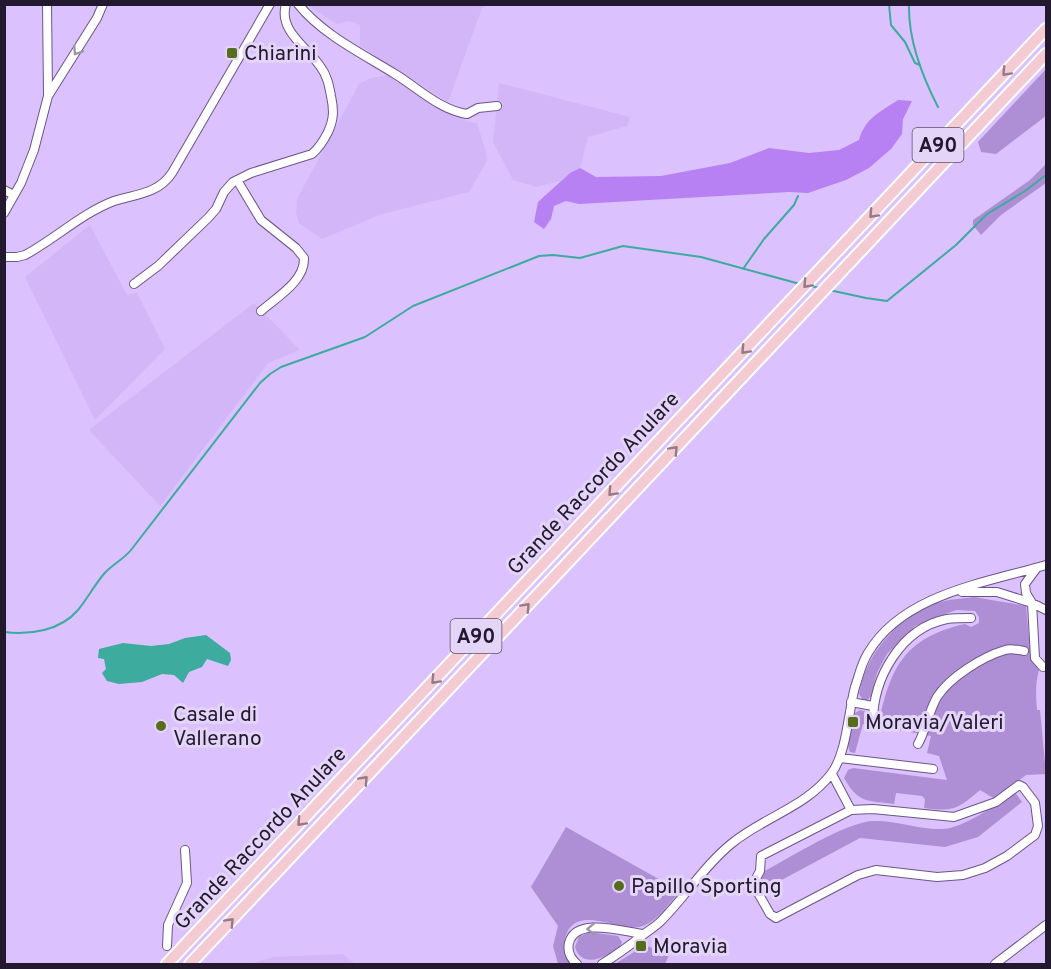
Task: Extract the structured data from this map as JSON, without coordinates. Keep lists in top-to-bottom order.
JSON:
{
  "streets": {
    "highway": ["A90", "Grande Raccordo Anulare"]
  },
  "places": {
    "transit": ["Chiarini", "Moravia/Valeri", "Moravia"],
    "other": ["Casale di Vallerano", "Papillo Sporting"]
  }
}
